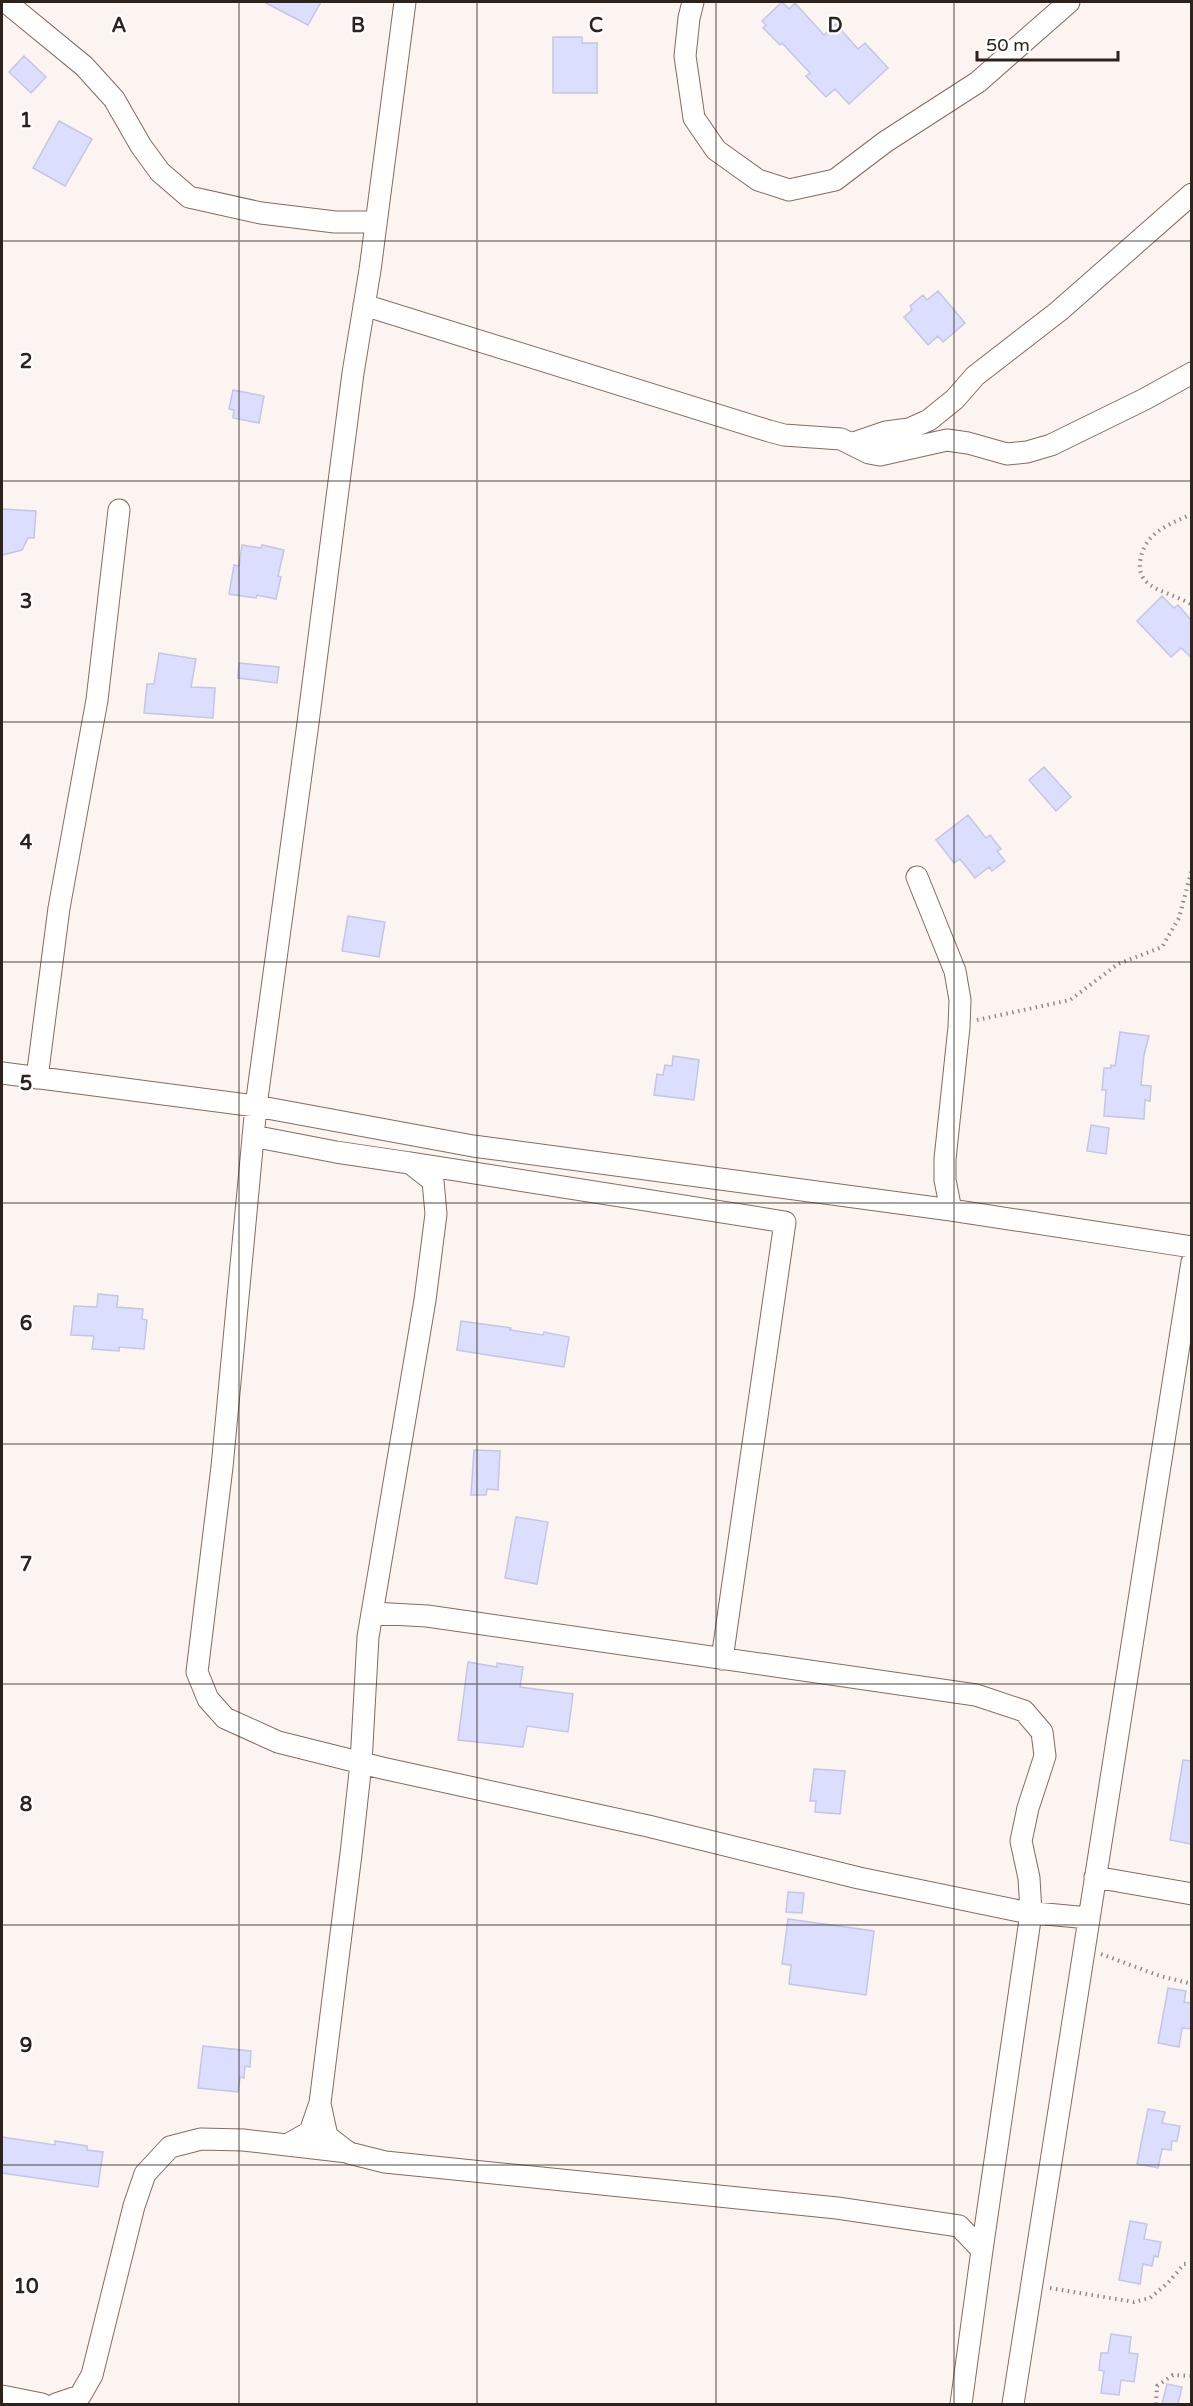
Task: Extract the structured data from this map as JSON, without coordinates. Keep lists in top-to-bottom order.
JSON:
{
  "scale_bar": "50 m",
  "grid": {
    "columns": [
      "A",
      "B",
      "C",
      "D"
    ],
    "rows": [
      "1",
      "2",
      "3",
      "4",
      "5",
      "6",
      "7",
      "8",
      "9",
      "10"
    ]
  }
}
